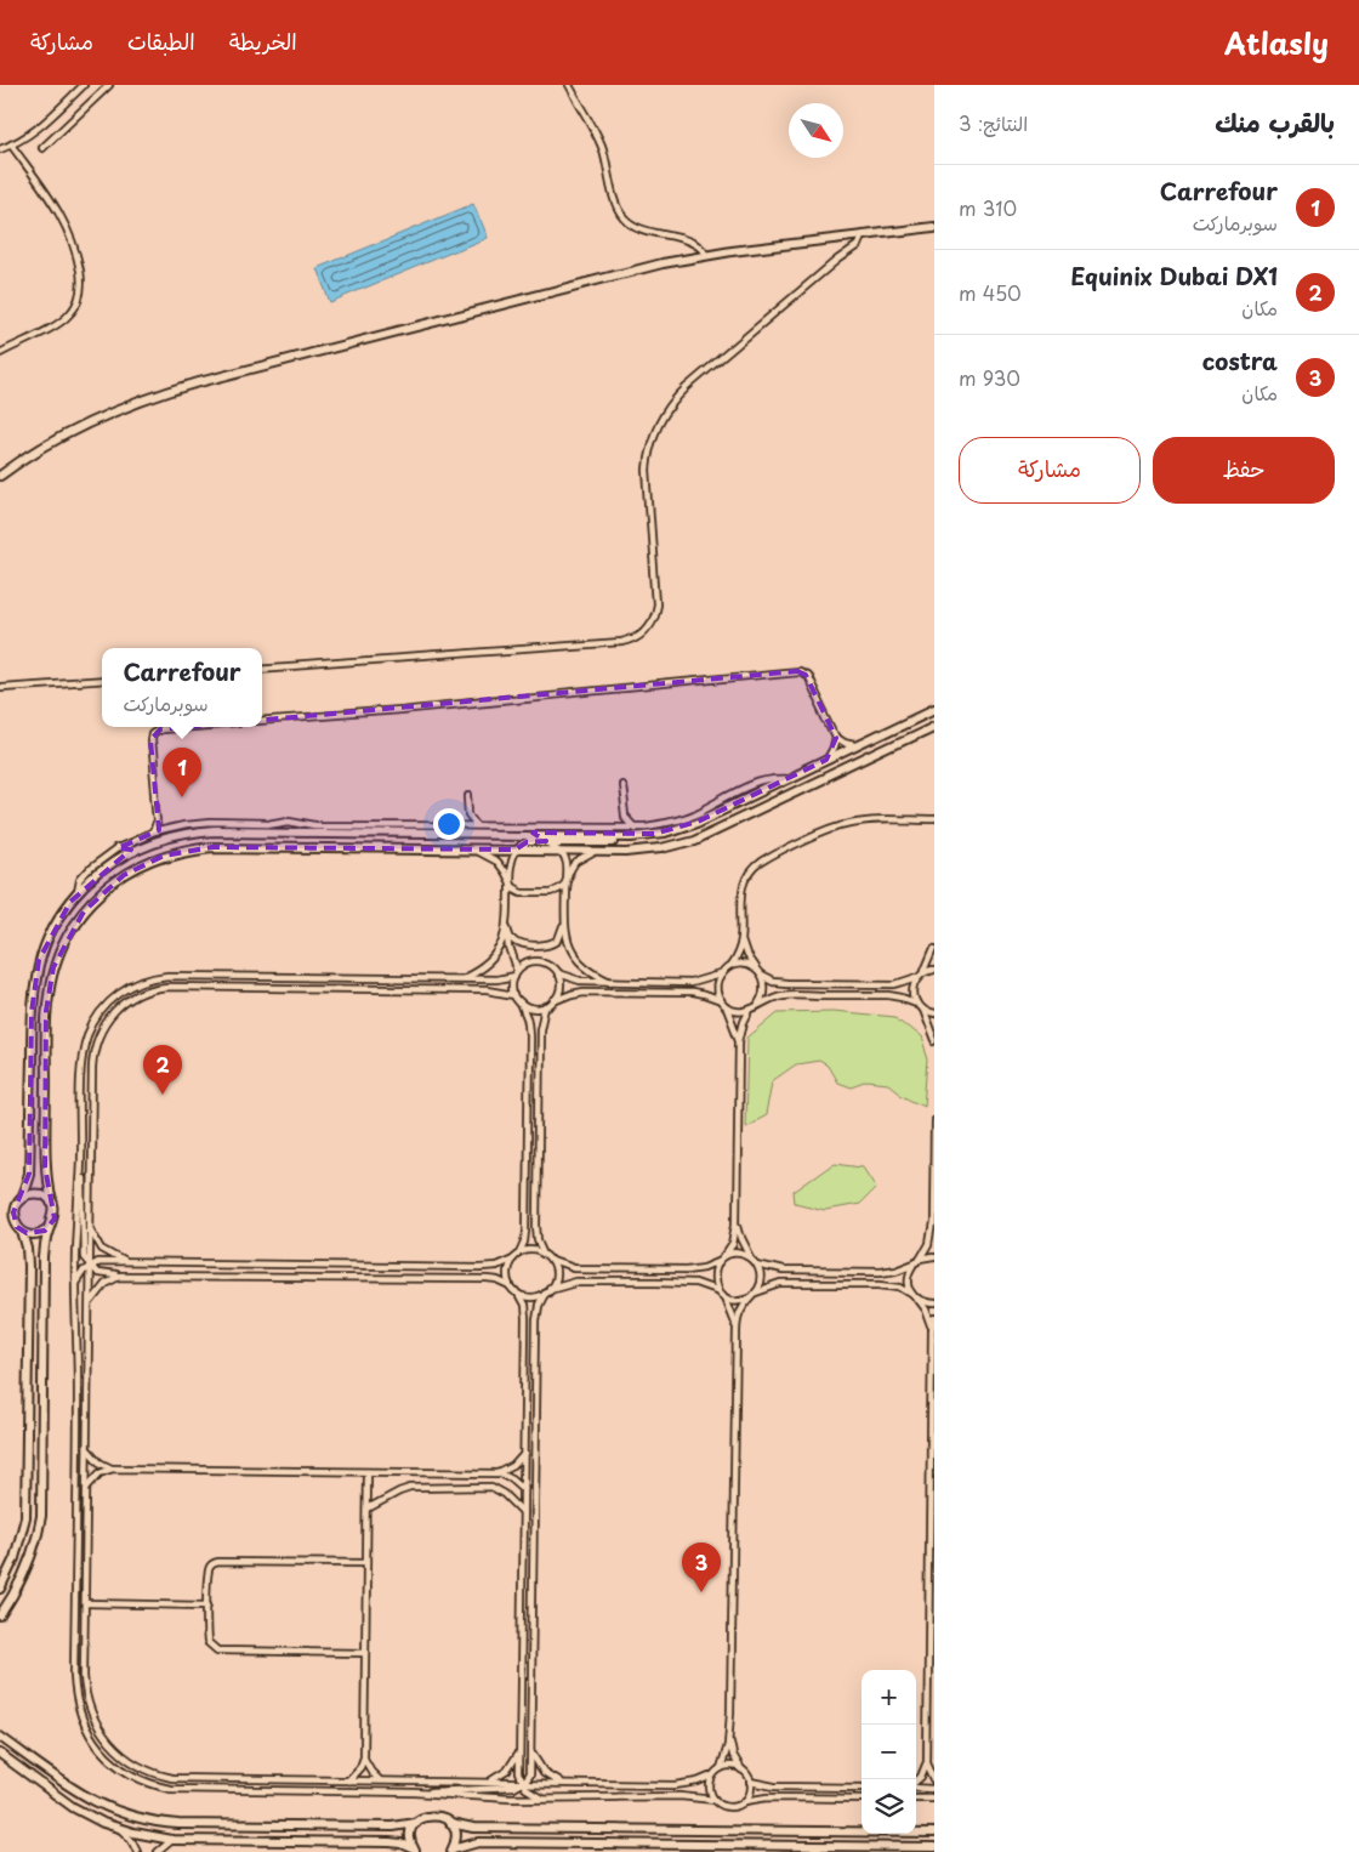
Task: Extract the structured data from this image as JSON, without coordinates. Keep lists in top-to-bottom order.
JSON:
{
  "north": "bottom right",
  "page": {
    "header": "Atlasly",
    "nav": ["الخريطة", "الطبقات", "مشاركة"],
    "heading": ["بالقرب منك", "النتائج: 3"],
    "list": [
      {
        "mark": "1",
        "name": "Carrefour",
        "note": "سوبرماركت",
        "value": "310 m"
      },
      {
        "mark": "2",
        "name": "Equinix Dubai DX1",
        "note": "مكان",
        "value": "450 m"
      },
      {
        "mark": "3",
        "name": "costra",
        "note": "مكان",
        "value": "930 m"
      }
    ],
    "buttons": ["حفظ", "مشاركة"],
    "popup": ["Carrefour", "سوبرماركت"],
    "pins": ["1", "2", "3"],
    "map_buttons": ["+", "−"]
  }
}
